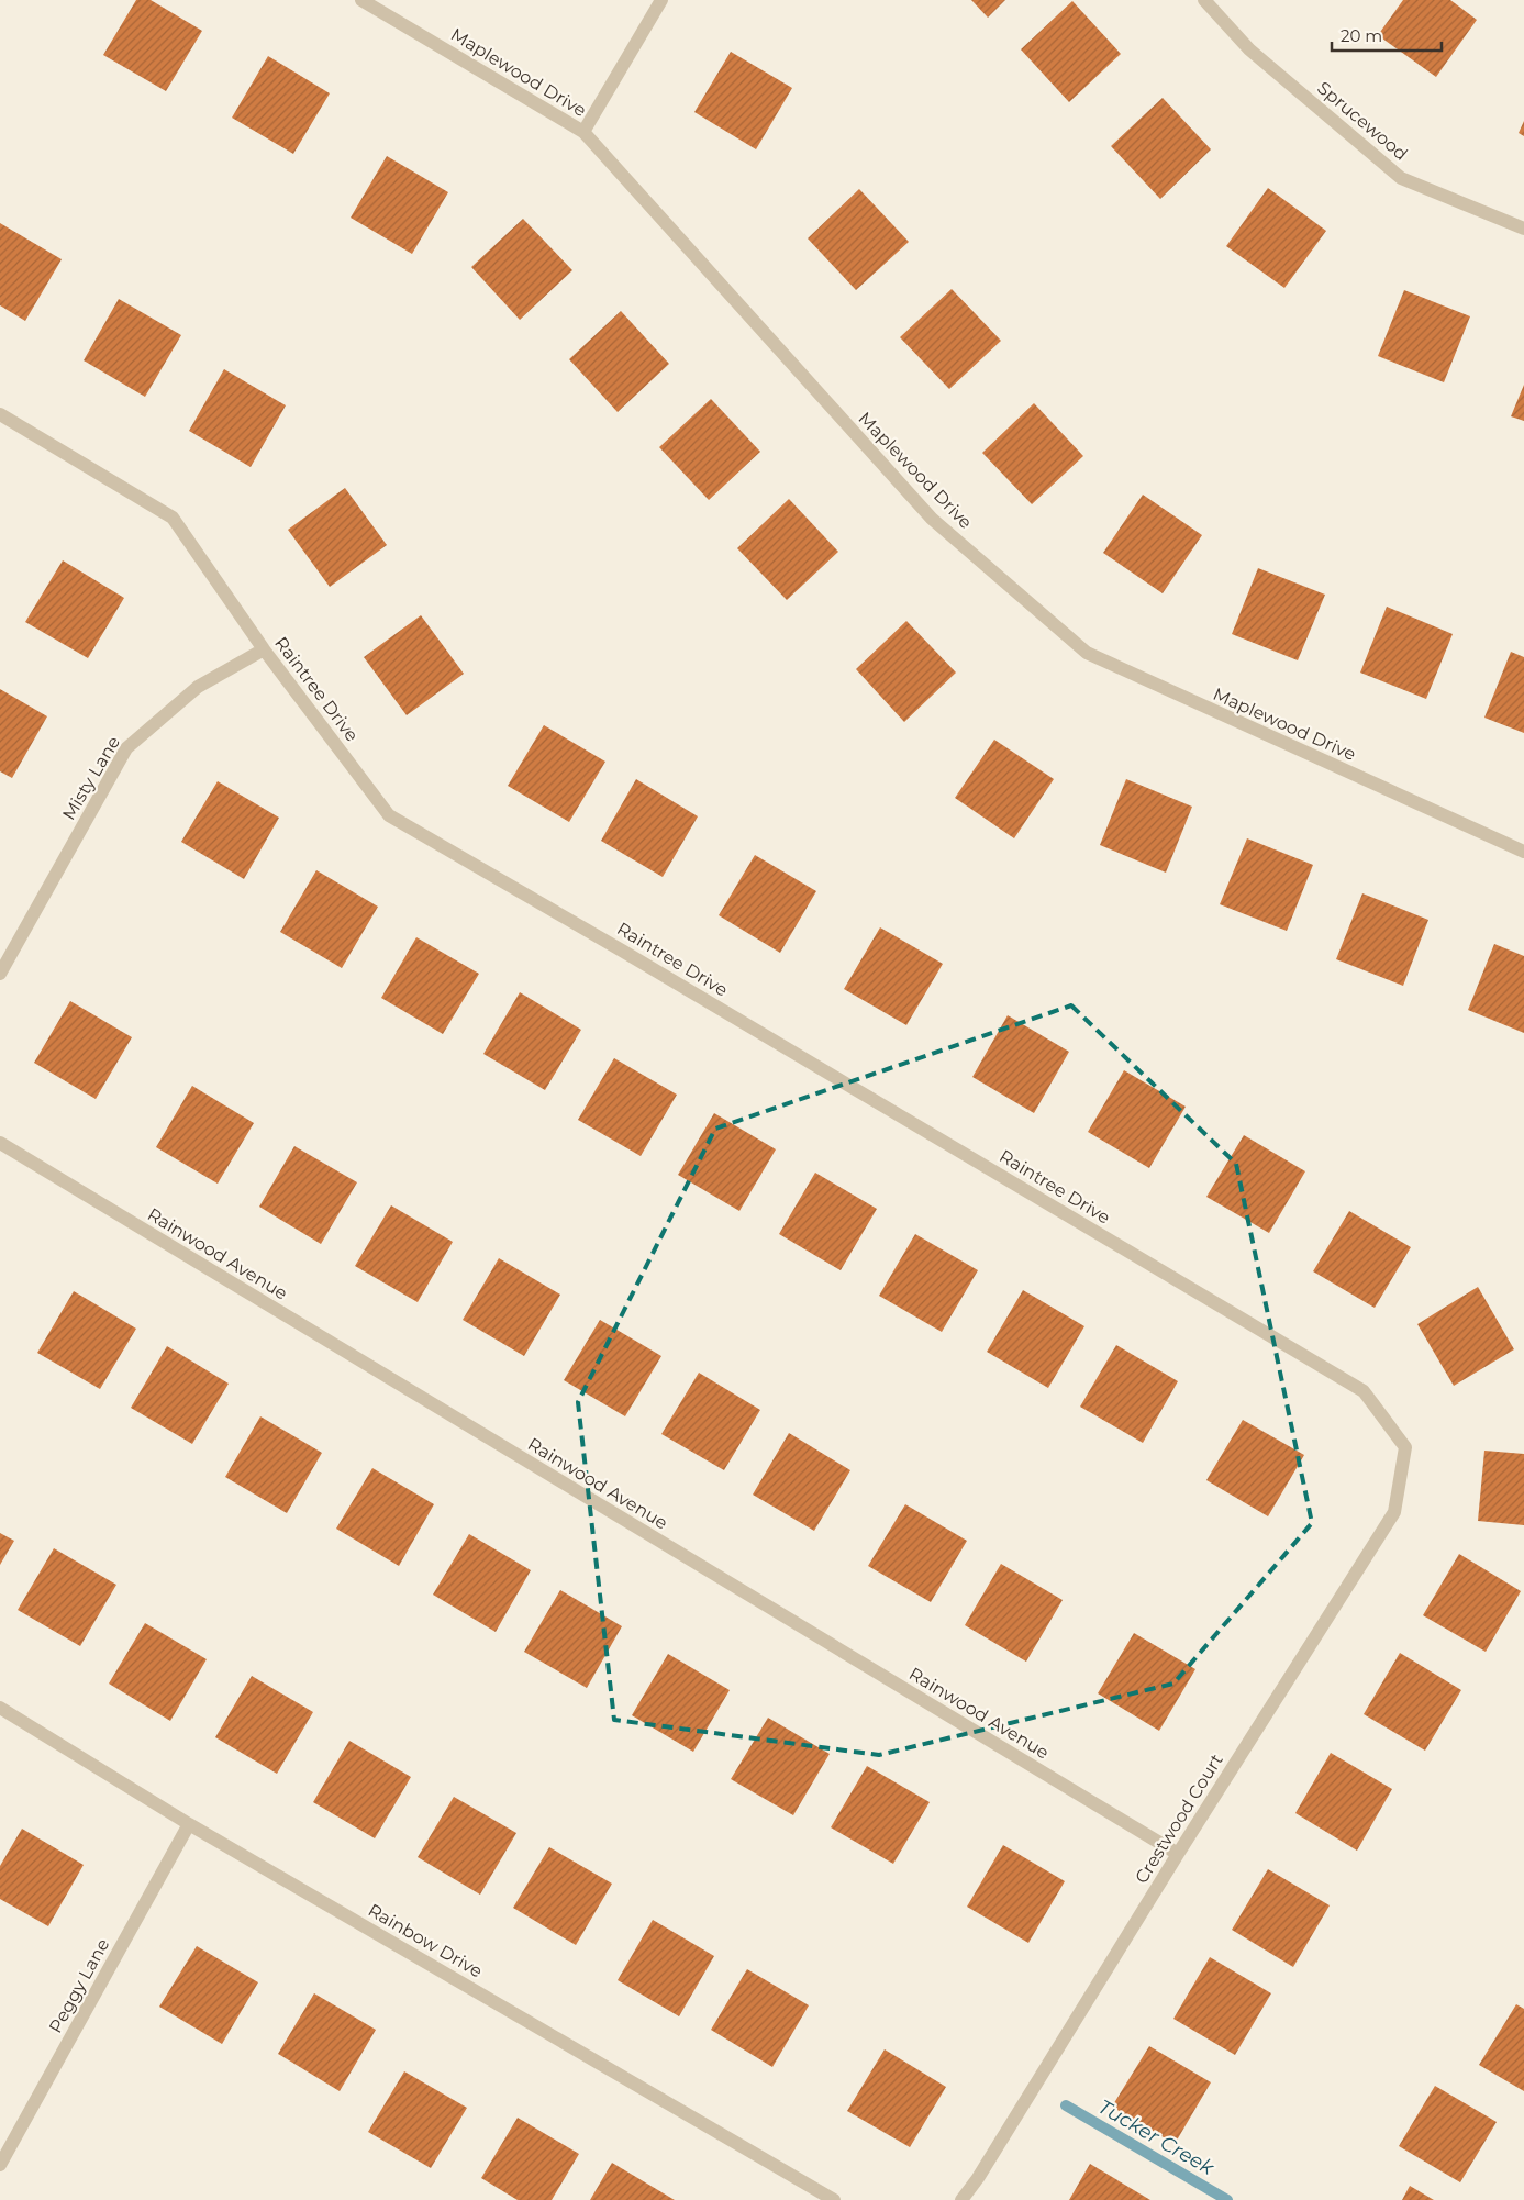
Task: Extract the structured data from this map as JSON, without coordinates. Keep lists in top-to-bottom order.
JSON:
{
  "streets": {
    "street": [
      "Maplewood Drive",
      "Sprucewood",
      "Raintree Drive",
      "Misty Lane",
      "Rainwood Avenue",
      "Crestwood Court",
      "Rainbow Drive",
      "Peggy Lane"
    ]
  },
  "crossings": [
    ["Raintree Drive", "Misty Lane"],
    ["Raintree Drive", "Crestwood Court"],
    ["Rainwood Avenue", "Crestwood Court"],
    ["Rainbow Drive", "Peggy Lane"]
  ],
  "water": ["Tucker Creek"],
  "scale_bar": "20 m"
}
